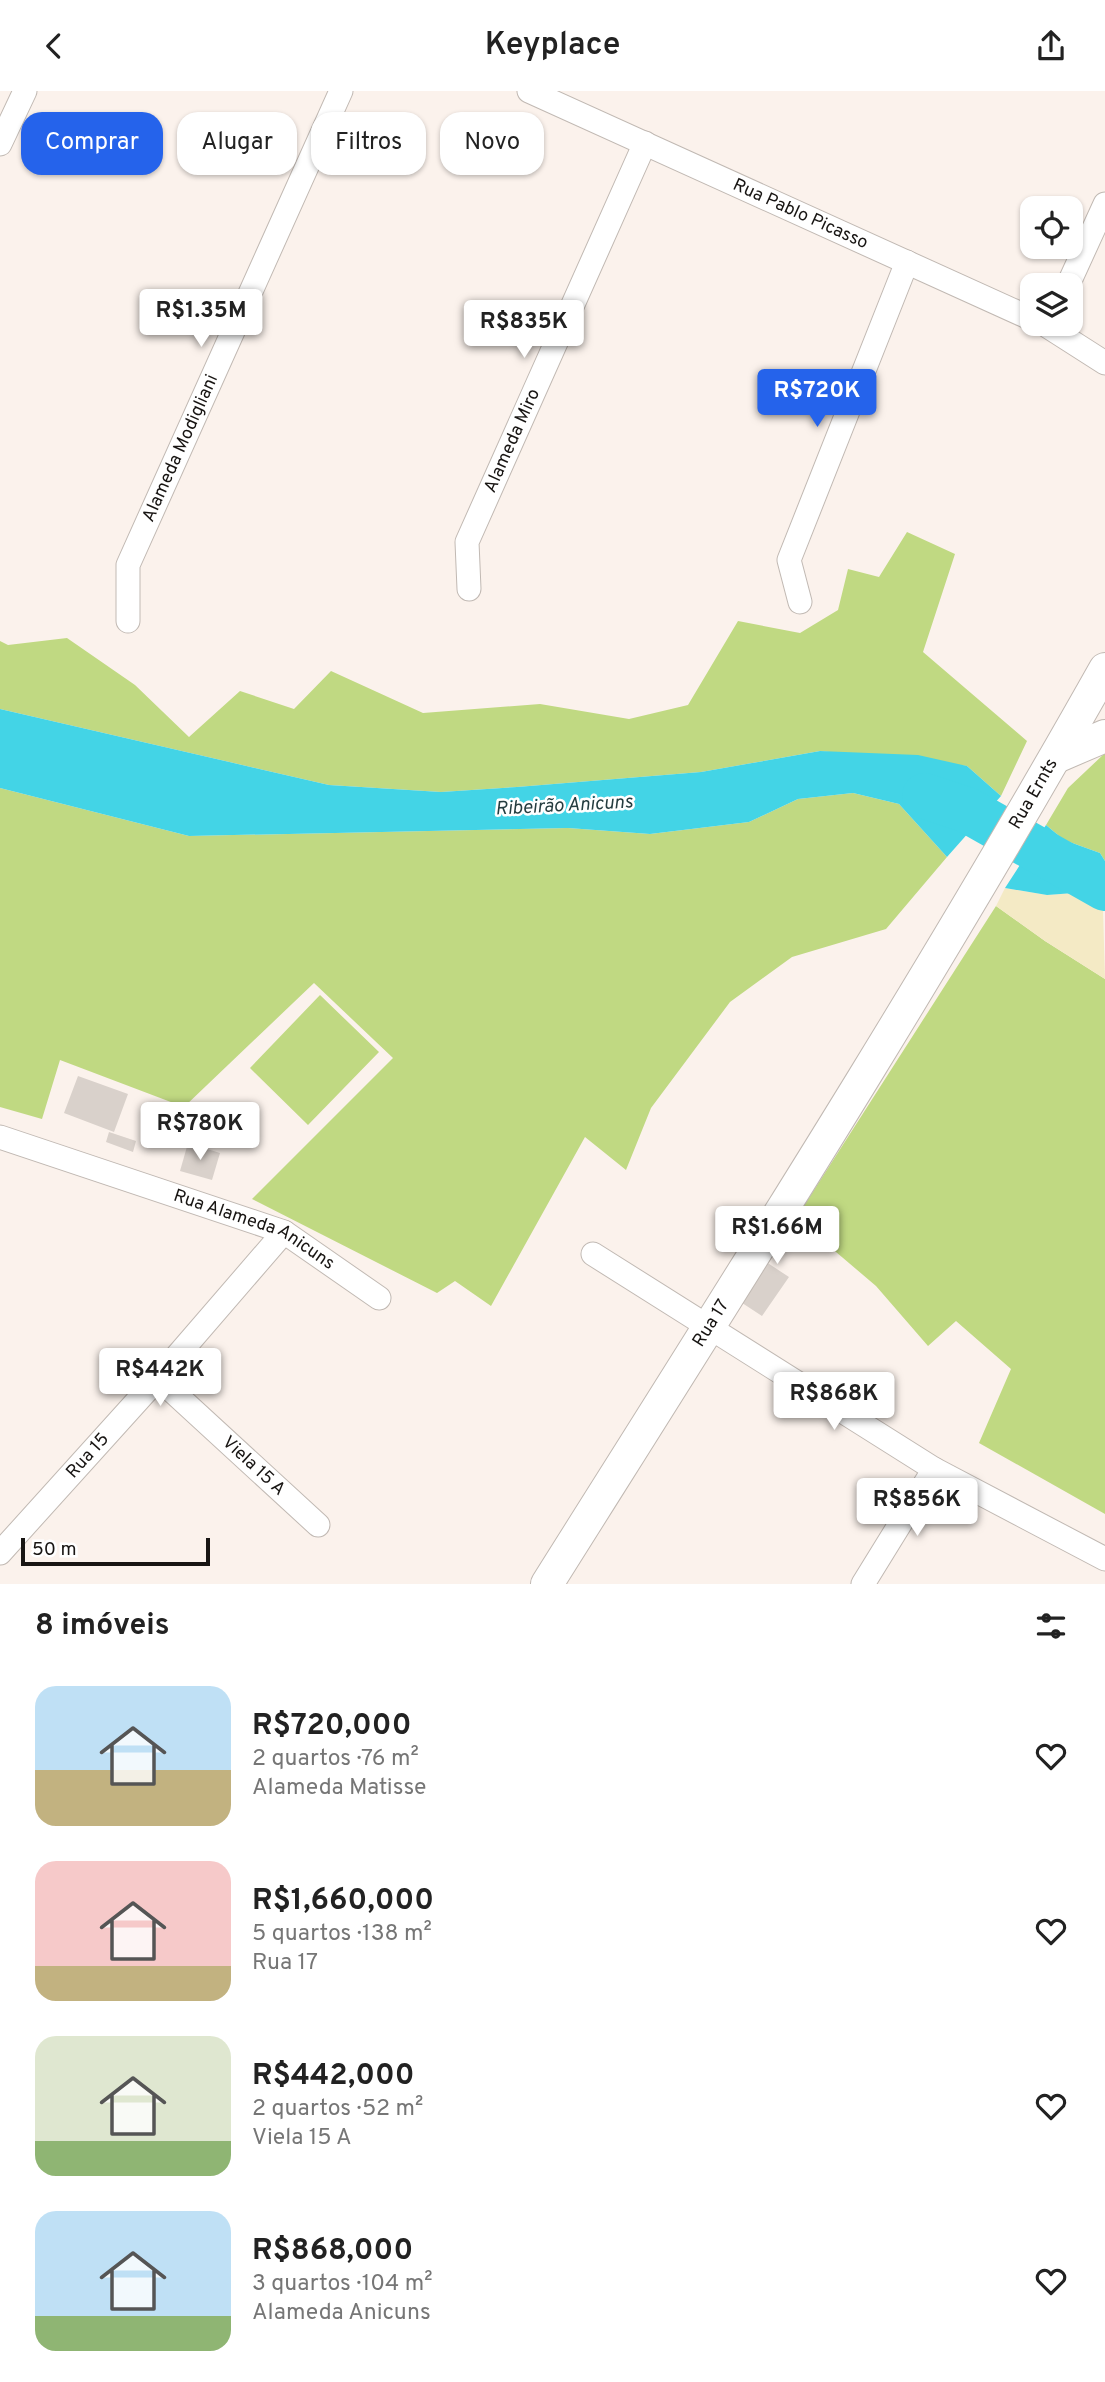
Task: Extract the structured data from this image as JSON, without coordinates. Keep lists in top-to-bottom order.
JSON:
{
  "streets": {
    "street": [
      "Rua Pablo Picasso",
      "Alameda Miro",
      "Alameda Modigliani",
      "Rua Ernts",
      "Rua Alameda Anicuns",
      "Rua 17",
      "Rua 15",
      "Viela 15 A"
    ]
  },
  "crossings": [
    ["Rua Pablo Picasso", "Alameda Miro"],
    ["Rua Ernts", "Rua 17"],
    ["Rua Alameda Anicuns", "Rua 15"],
    ["Rua 15", "Viela 15 A"]
  ],
  "water": ["Ribeirão Anicuns"],
  "scale_bar": "50 m",
  "page": {
    "header": "Keyplace",
    "chip": [
      "Comprar",
      "Alugar",
      "Filtros",
      "Novo"
    ],
    "price": [
      "R$1.35M",
      "R$835K",
      "R$720K",
      "R$780K",
      "R$1.66M",
      "R$442K",
      "R$868K",
      "R$856K"
    ],
    "scale": "50 m",
    "heading": "8 imóveis",
    "list": [
      {
        "name": "R$720,000",
        "note": "2 quartos · 76 m² · Alameda Matisse"
      },
      {
        "name": "R$1,660,000",
        "note": "5 quartos · 138 m² · Rua 17"
      },
      {
        "name": "R$442,000",
        "note": "2 quartos · 52 m² · Viela 15 A"
      },
      {
        "name": "R$868,000",
        "note": "3 quartos · 104 m² · Alameda Anicuns"
      }
    ]
  }
}
